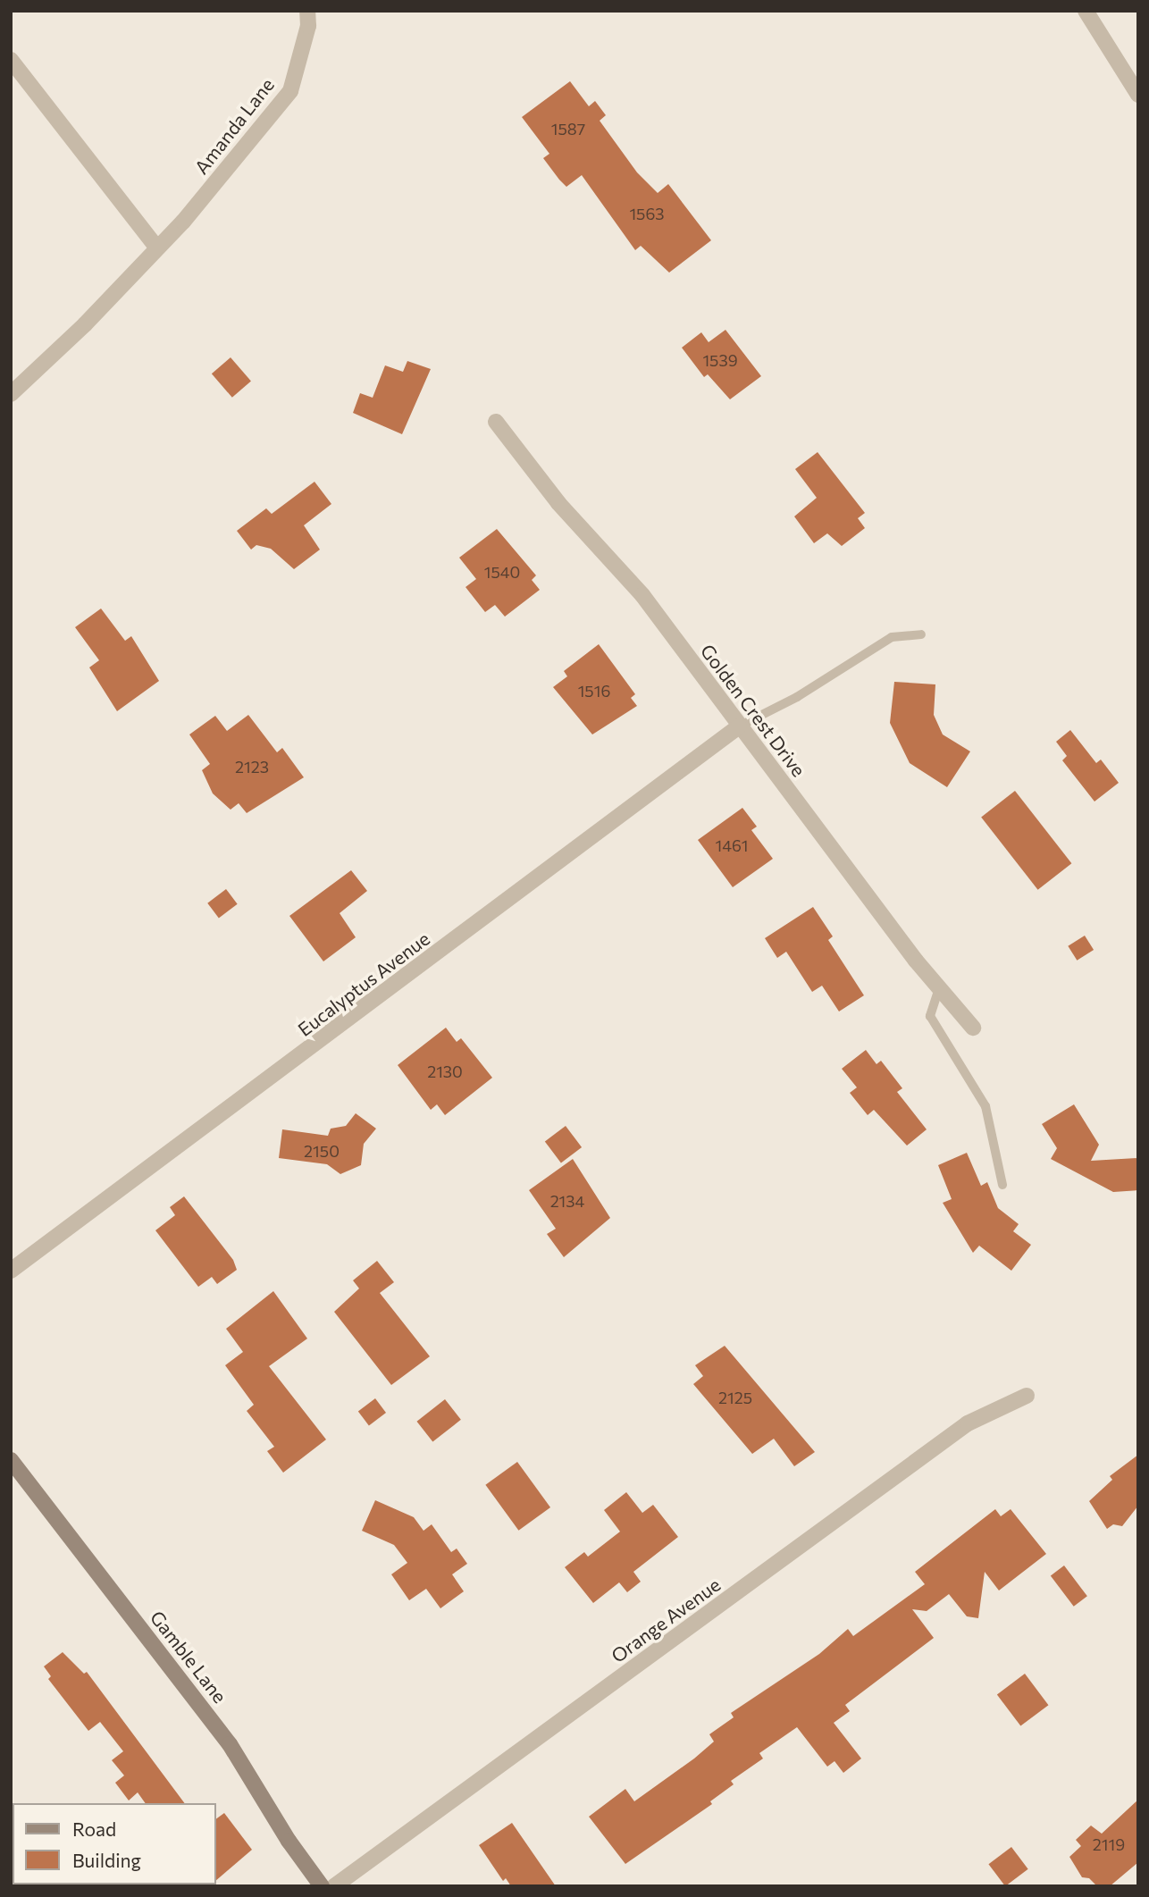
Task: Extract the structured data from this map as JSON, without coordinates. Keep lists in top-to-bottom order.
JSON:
{
  "streets": {
    "street": [
      "Amanda Lane",
      "Golden Crest Drive",
      "Eucalyptus Avenue",
      "Orange Avenue",
      "Gamble Lane"
    ]
  },
  "crossings": [
    ["Golden Crest Drive", "Eucalyptus Avenue"]
  ],
  "house_numbers": [
    "1587",
    "1563",
    "1539",
    "1540",
    "1516",
    "2123",
    "1461",
    "2130",
    "2150",
    "2134",
    "2125",
    "2119"
  ],
  "legend": ["Road", "Building"]
}
